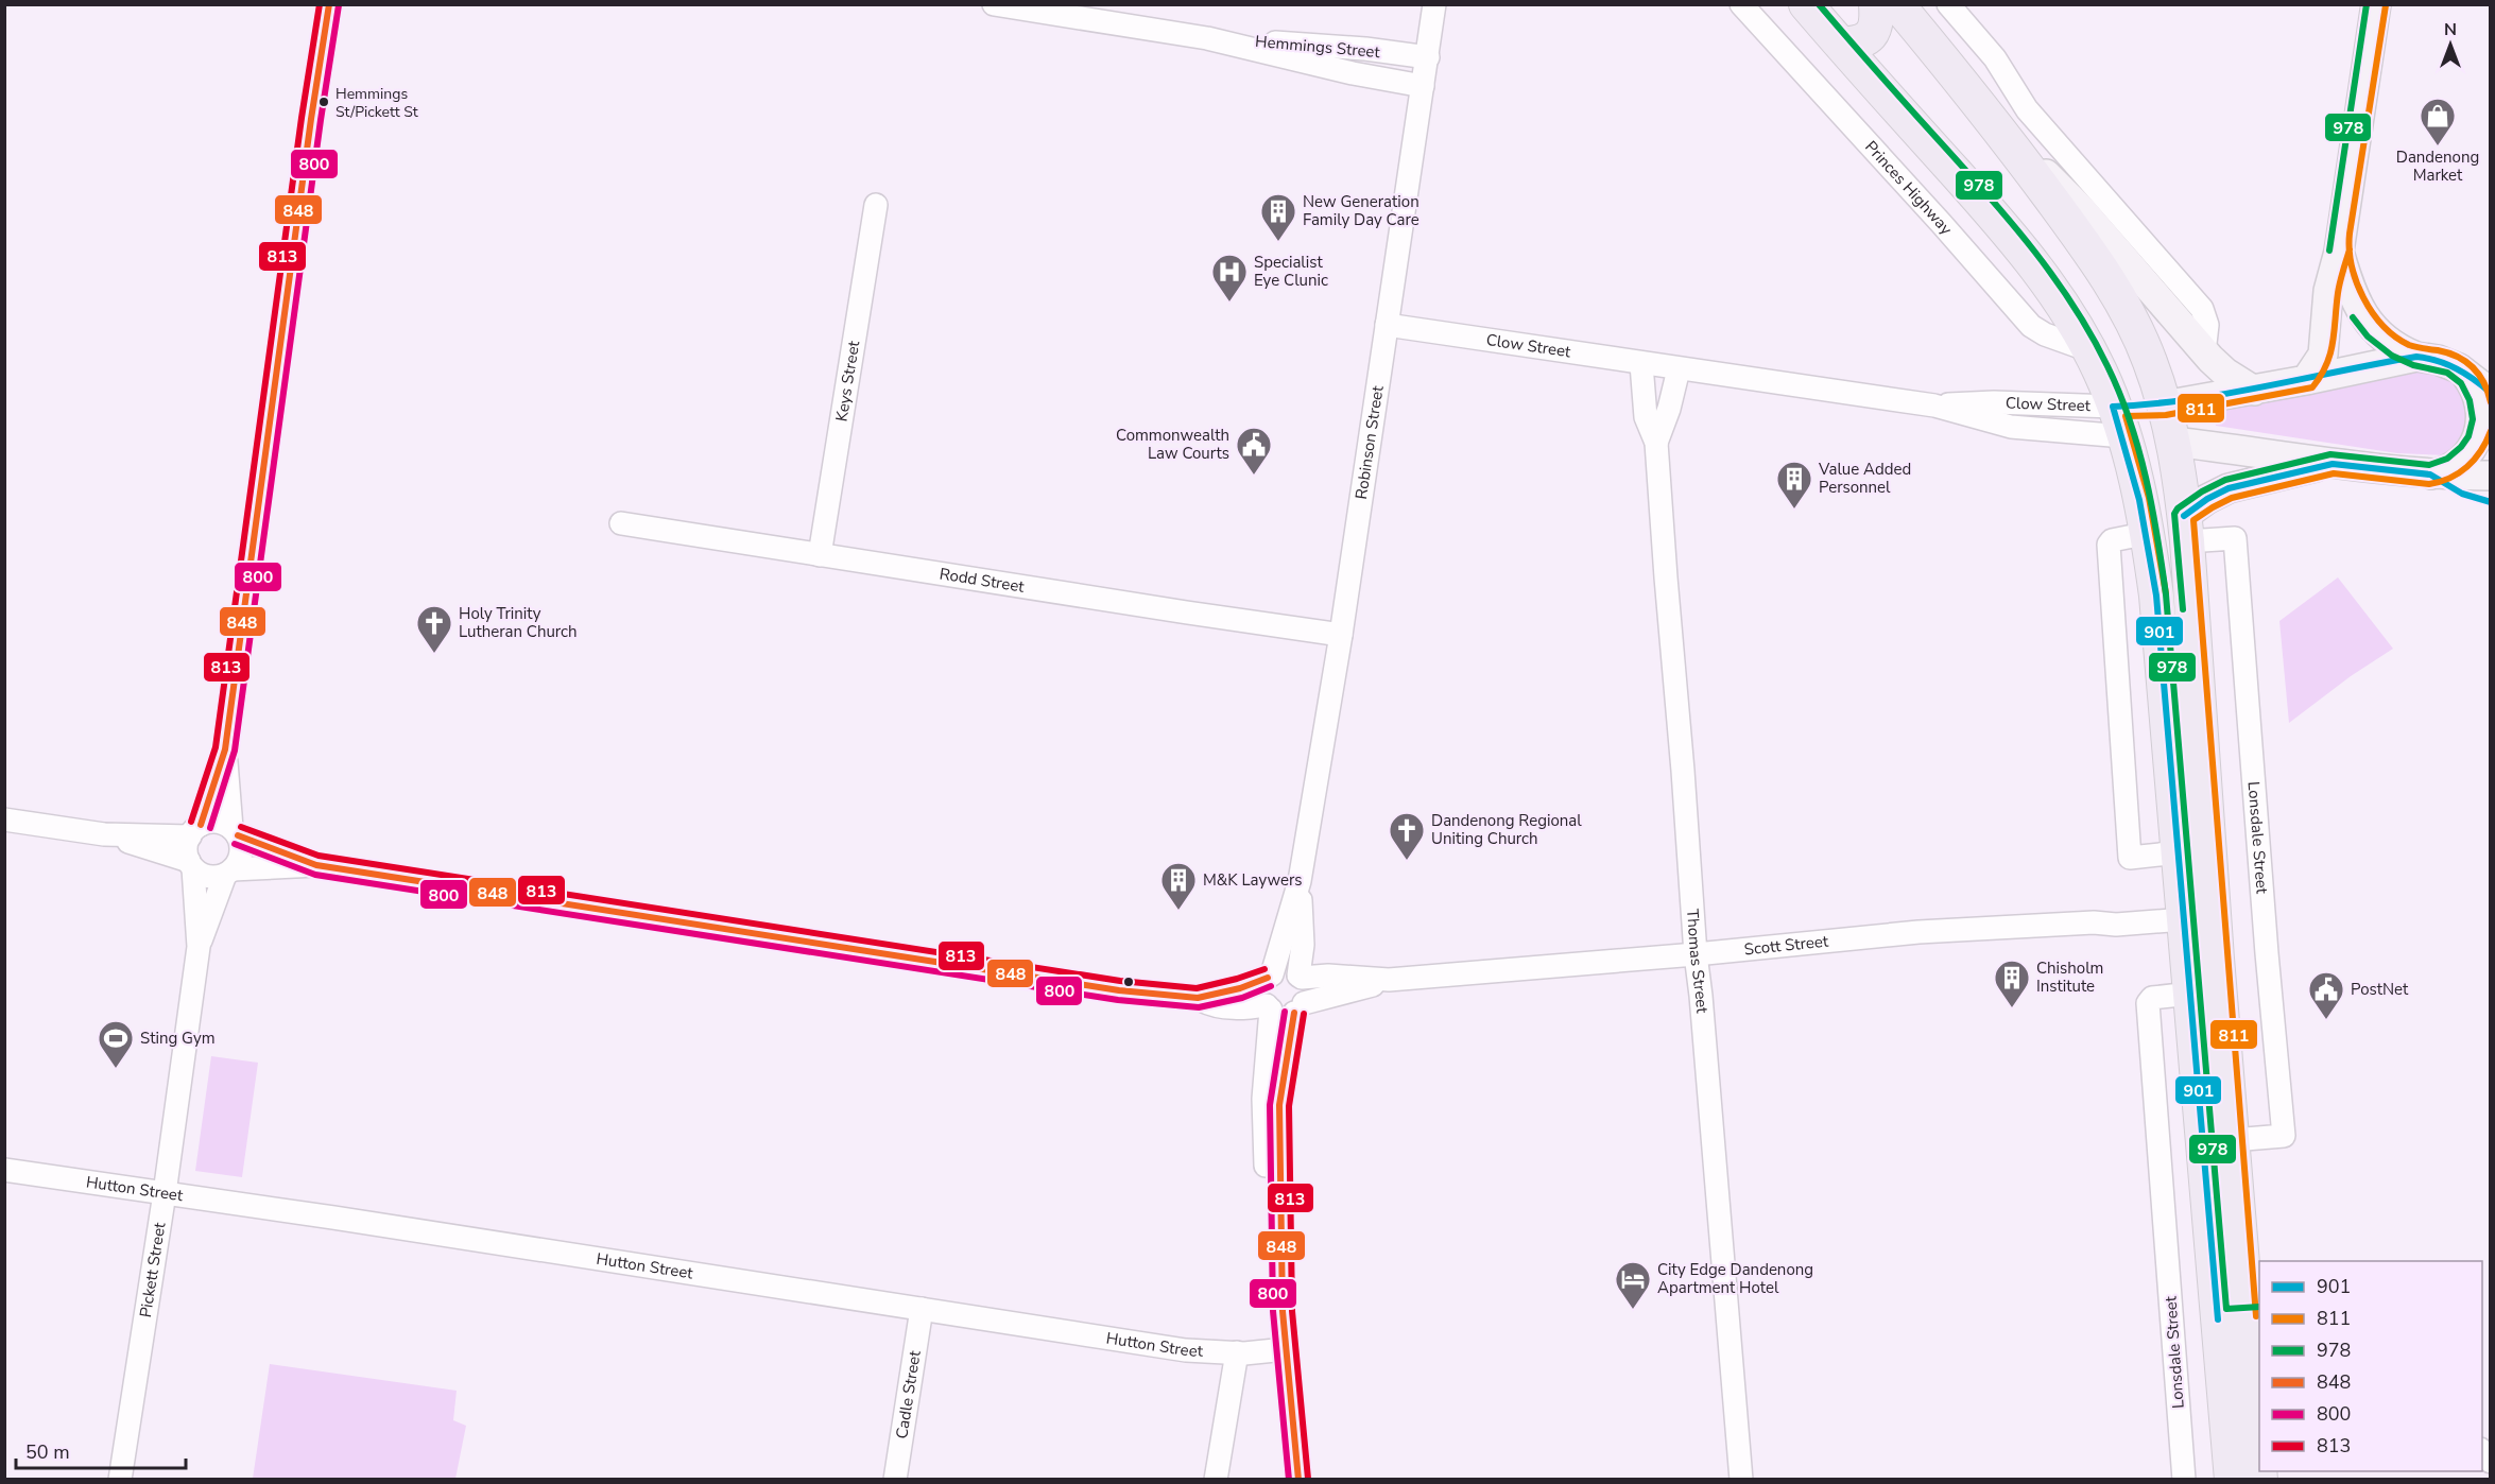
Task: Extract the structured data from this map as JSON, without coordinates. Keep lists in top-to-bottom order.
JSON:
{
  "streets": {
    "highway": ["Clow Street"],
    "street": [
      "Hemmings Street",
      "Princes Highway",
      "Keys Street",
      "Robinson Street",
      "Rodd Street",
      "Lonsdale Street",
      "Scott Street",
      "Thomas Street",
      "Hutton Street",
      "Pickett Street",
      "Cadle Street"
    ]
  },
  "crossings": [
    ["Hemmings Street", "Robinson Street"],
    ["Clow Street", "Robinson Street"],
    ["Clow Street", "Thomas Street"],
    ["Keys Street", "Rodd Street"],
    ["Robinson Street", "Rodd Street"],
    ["Robinson Street", "Scott Street"],
    ["Scott Street", "Thomas Street"],
    ["Hutton Street", "Pickett Street"],
    ["Hutton Street", "Cadle Street"]
  ],
  "places": {
    "other": ["Hemmings St/Pickett St"],
    "shop": ["Dandenong Market"],
    "building": [
      "New Generation Family Day Care",
      "Value Added Personnel",
      "M&K Laywers",
      "Chisholm Institute"
    ],
    "hospital": ["Specialist Eye Clunic"],
    "public building": ["Commonwealth Law Courts", "PostNet"],
    "church": ["Holy Trinity Lutheran Church", "Dandenong Regional Uniting Church"],
    "sports": ["Sting Gym"],
    "hotel": ["City Edge Dandenong Apartment Hotel"]
  },
  "lines": [
    "transit line 978",
    "transit line 848",
    "transit line 813",
    "transit line 811",
    "transit line 800",
    "transit line 901"
  ],
  "legend": [
    "901",
    "811",
    "978",
    "848",
    "800",
    "813"
  ],
  "scale_bar": "50 m",
  "north": "top"
}
